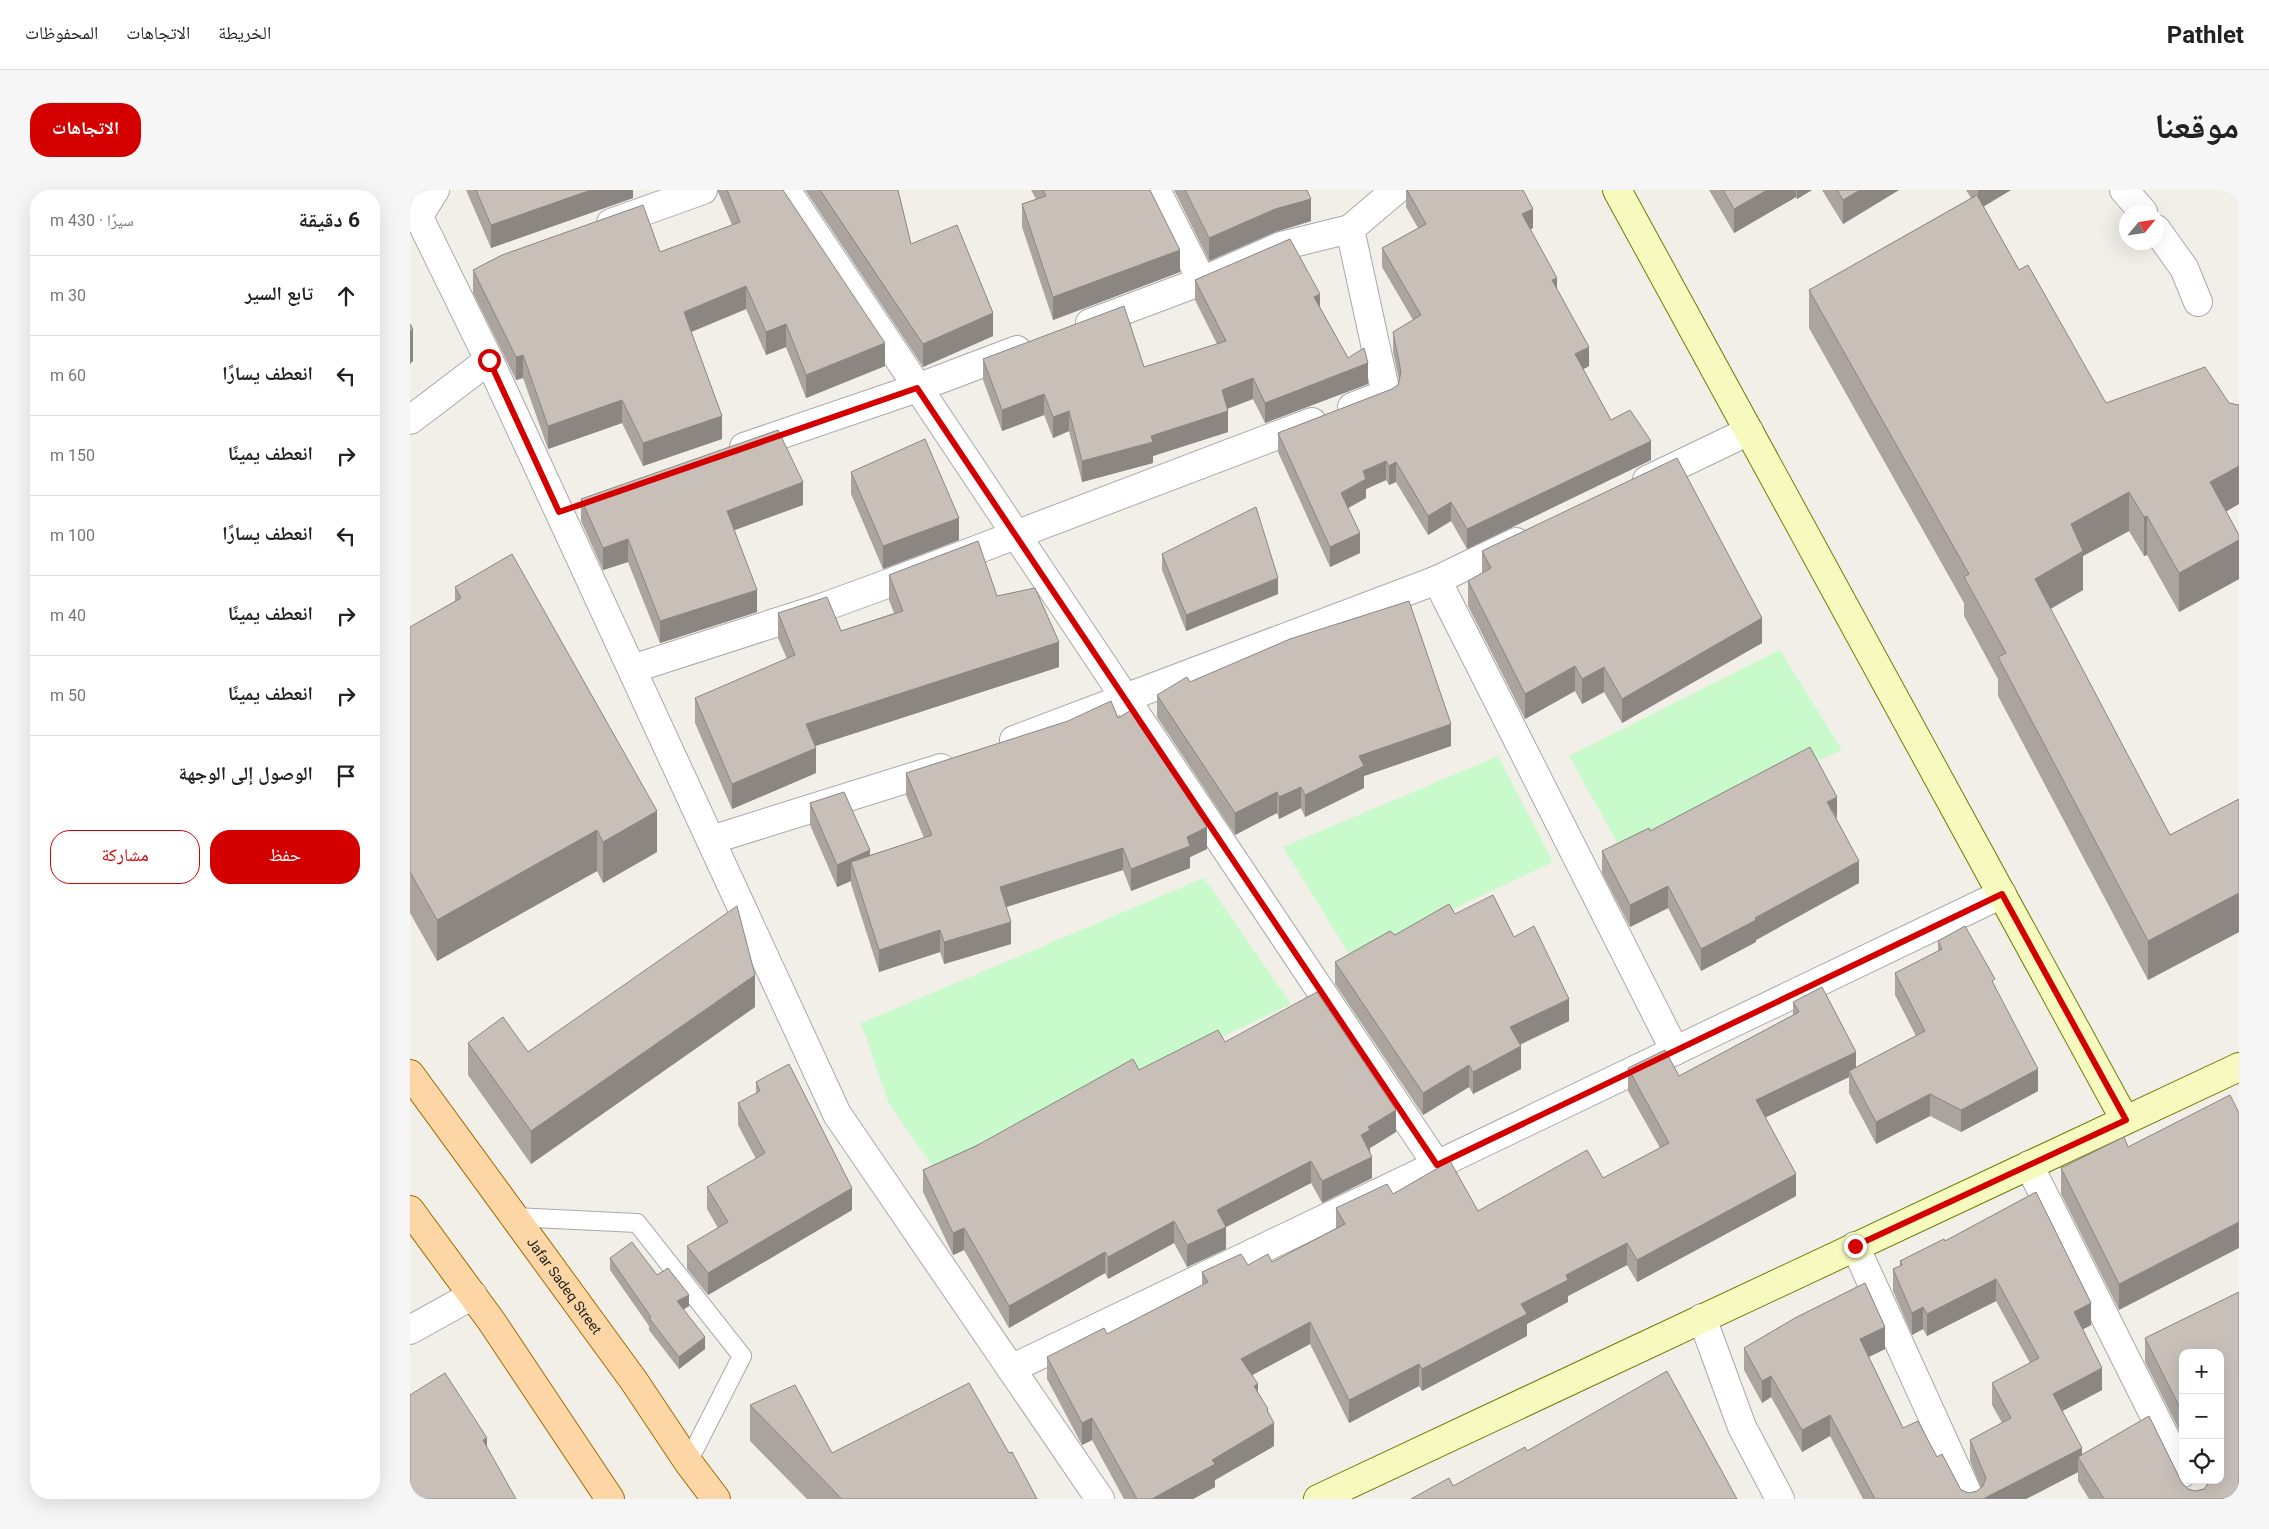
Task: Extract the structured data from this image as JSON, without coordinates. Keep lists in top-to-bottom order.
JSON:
{
  "streets": {
    "main road": ["Jafar Sadeq Street"]
  },
  "north": "top right",
  "page": {
    "header": "Pathlet",
    "nav": ["الخريطة", "الاتجاهات", "المحفوظات"],
    "title": "موقعنا",
    "buttons": [
      "الاتجاهات",
      ["حفظ", "مشاركة"]
    ],
    "heading": ["6 دقيقة", "سيرًا · 430 m"],
    "list": [
      ["تابع السير", "30 m"],
      ["انعطف يسارًا", "60 m"],
      ["انعطف يمينًا", "150 m"],
      ["انعطف يسارًا", "100 m"],
      ["انعطف يمينًا", "40 m"],
      ["انعطف يمينًا", "50 m"],
      "الوصول إلى الوجهة"
    ],
    "map_buttons": ["+", "−"]
  }
}
